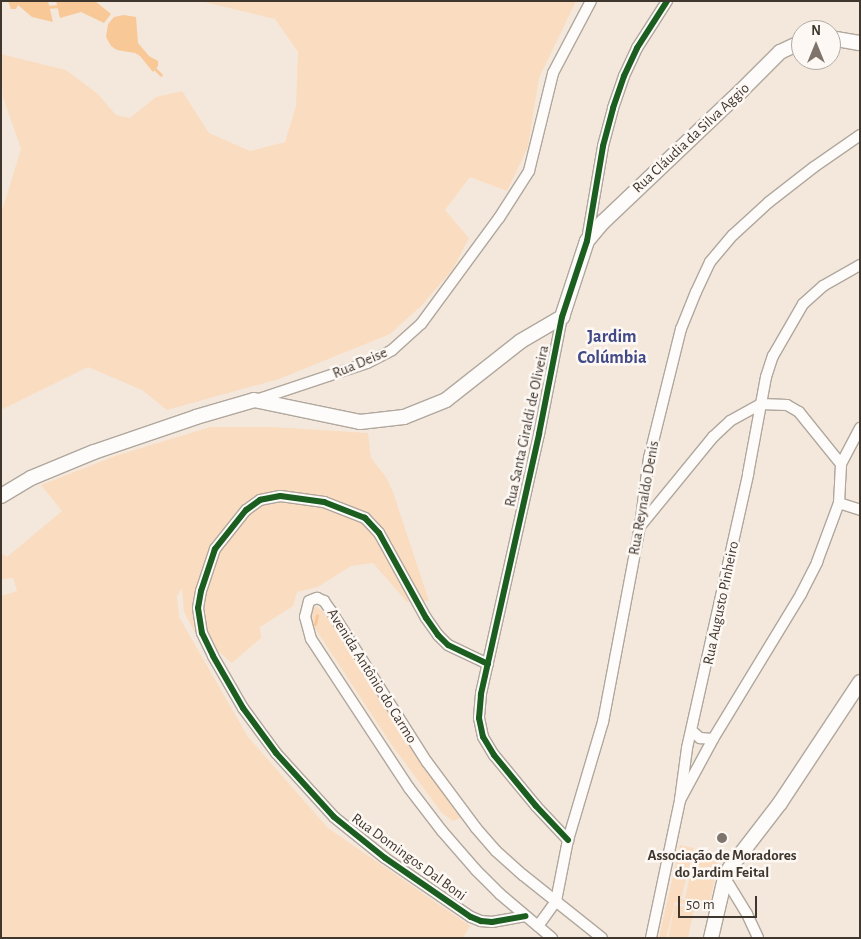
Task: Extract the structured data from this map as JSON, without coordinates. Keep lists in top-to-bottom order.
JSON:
{
  "streets": {
    "street": [
      "Rua Cláudia da Silva Aggio",
      "Rua Deise",
      "Rua Santa Giraldi de Oliveira",
      "Rua Reynaldo Denis",
      "Rua Augusto Pinheiro",
      "Avenida Antônio do Carmo",
      "Rua Domingos Dal Boni"
    ]
  },
  "crossings": [
    ["Rua Cláudia da Silva Aggio", "Rua Santa Giraldi de Oliveira"],
    ["Rua Santa Giraldi de Oliveira", "Rua Reynaldo Denis"],
    ["Rua Santa Giraldi de Oliveira", "Rua Domingos Dal Boni"],
    ["Rua Reynaldo Denis", "Avenida Antônio do Carmo"],
    ["Avenida Antônio do Carmo", "Rua Domingos Dal Boni"]
  ],
  "districts": ["Jardim Colúmbia"],
  "places": ["Associação de Moradores do Jardim Feital"],
  "scale_bar": "50 m",
  "north": "top"
}
